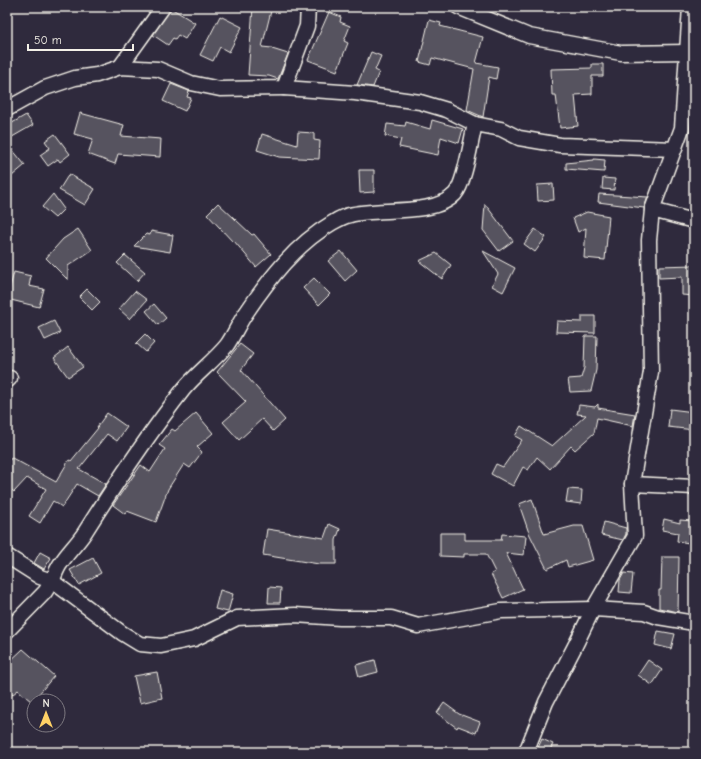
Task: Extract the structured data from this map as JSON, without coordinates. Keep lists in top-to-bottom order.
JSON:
{
  "scale_bar": "50 m",
  "north": "top"
}
